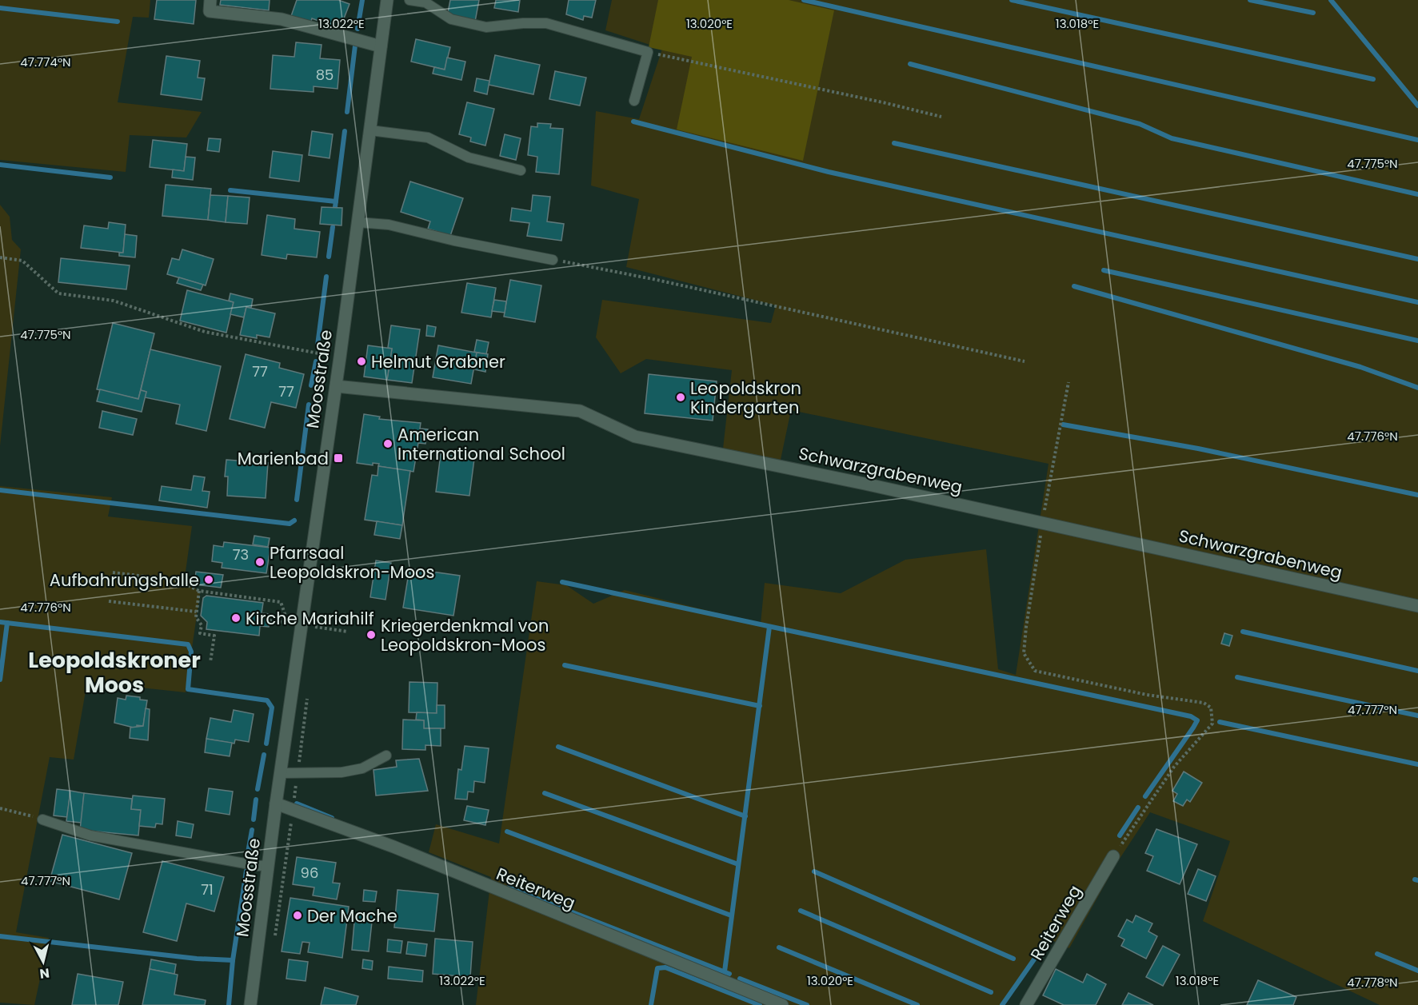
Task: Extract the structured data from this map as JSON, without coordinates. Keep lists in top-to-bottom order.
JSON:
{
  "streets": {
    "street": ["Moosstraße", "Schwarzgrabenweg", "Reiterweg"]
  },
  "crossings": [
    ["Moosstraße", "Schwarzgrabenweg"],
    ["Moosstraße", "Reiterweg"]
  ],
  "districts": ["Leopoldskroner Moos"],
  "places": {
    "other": [
      "Helmut Grabner",
      "Leopoldskron Kindergarten",
      "American International School",
      "Pfarrsaal Leopoldskron-Moos",
      "Aufbahrungshalle",
      "Kirche Mariahilf",
      "Kriegerdenkmal von Leopoldskron-Moos",
      "Der Mache"
    ],
    "transit": ["Marienbad"]
  },
  "house_numbers": [
    "85",
    "77",
    "77",
    "73",
    "96",
    "71"
  ],
  "north": "bottom",
  "coordinates": [
    "13.022°E",
    "13.020°E",
    "13.018°E",
    "47.774°N",
    "47.775°N",
    "47.776°N",
    "47.777°N",
    "47.778°N"
  ]
}
